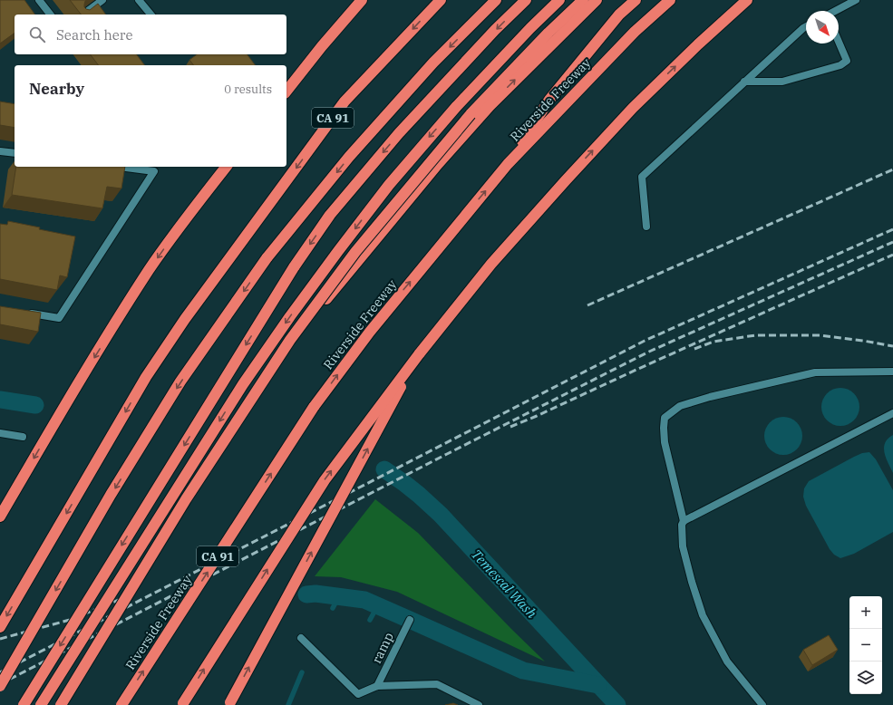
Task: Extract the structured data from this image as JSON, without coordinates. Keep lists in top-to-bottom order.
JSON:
{
  "streets": {
    "highway": ["Riverside Freeway", "CA 91"],
    "lane": ["ramp"]
  },
  "water": ["Temescal Wash"],
  "north": "bottom right",
  "page": {
    "search": "Search here",
    "heading": ["Nearby", "0 results"],
    "map_buttons": ["+", "−"]
  }
}
